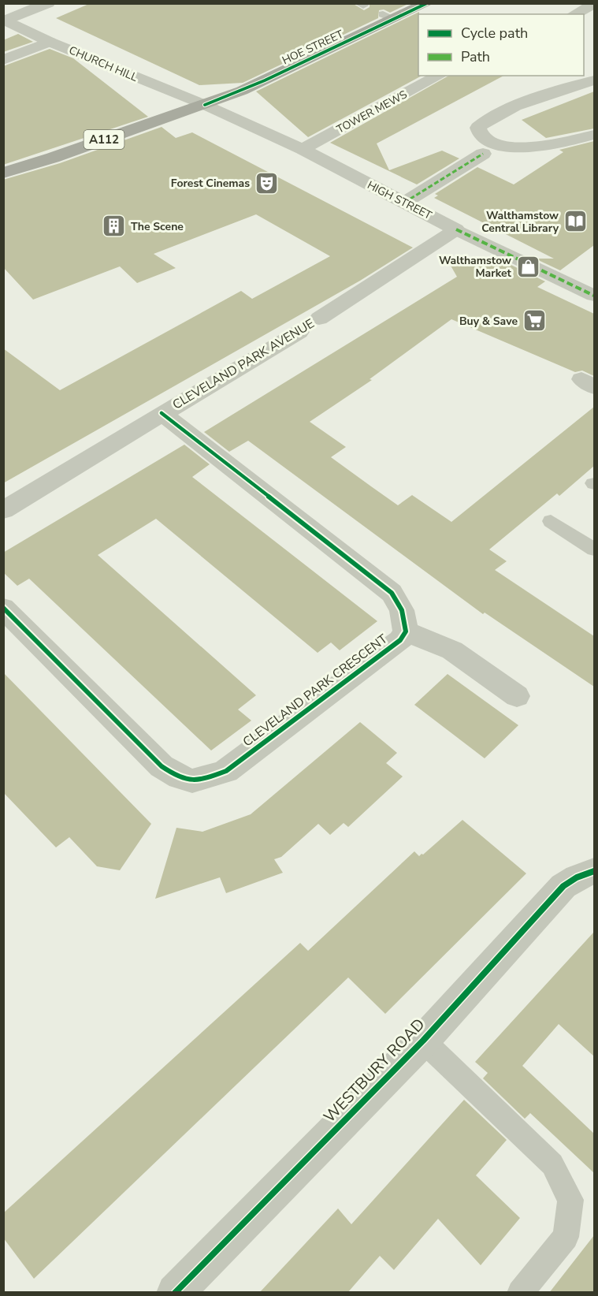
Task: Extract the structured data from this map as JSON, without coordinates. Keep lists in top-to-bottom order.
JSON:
{
  "streets": {
    "main road": ["HOE STREET", "A112"],
    "street": [
      "CHURCH HILL",
      "TOWER MEWS",
      "HIGH STREET",
      "CLEVELAND PARK AVENUE",
      "CLEVELAND PARK CRESCENT",
      "WESTBURY ROAD"
    ]
  },
  "crossings": [
    ["HOE STREET", "CHURCH HILL"],
    ["HOE STREET", "HIGH STREET"],
    ["CHURCH HILL", "HIGH STREET"],
    ["TOWER MEWS", "HIGH STREET"],
    ["HIGH STREET", "CLEVELAND PARK AVENUE"]
  ],
  "places": {
    "theatre": ["Forest Cinemas"],
    "library": ["Walthamstow Central Library"],
    "building": ["The Scene"],
    "shop": ["Walthamstow Market"],
    "supermarket": ["Buy & Save"]
  },
  "legend": ["Cycle path", "Path"]
}
